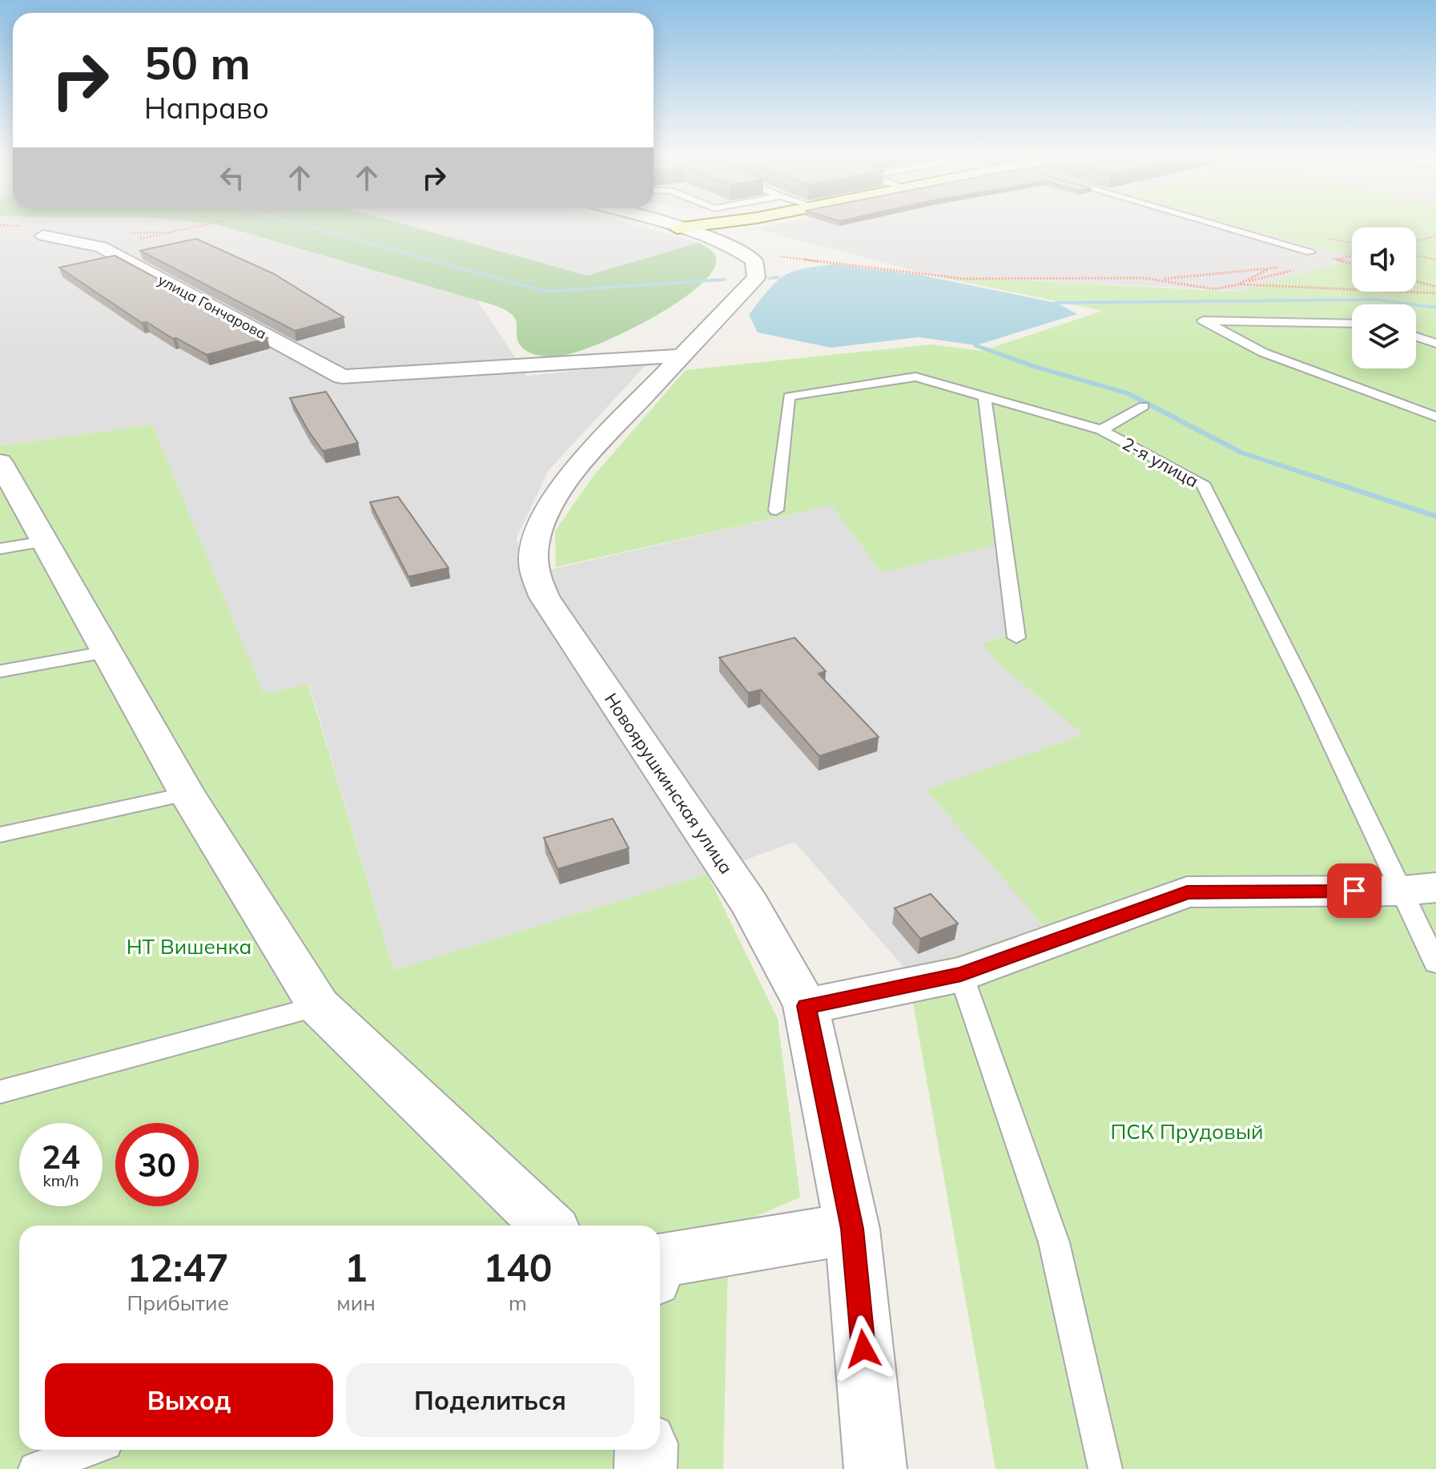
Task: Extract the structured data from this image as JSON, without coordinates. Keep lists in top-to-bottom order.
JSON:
{
  "streets": {
    "street": ["улица Гончарова", "Новоярушкинская улица"],
    "lane": ["2-я улица"]
  },
  "crossings": [
    ["улица Гончарова", "Новоярушкинская улица"]
  ],
  "parks": ["НТ Вишенка", "ПСК Прудовый"],
  "page": {
    "turn": ["50 m", "Направо"],
    "speed": "24 km/h",
    "limit": "30",
    "eta": [
      "12:47",
      "Прибытие",
      "1",
      "мин",
      "140",
      "m"
    ],
    "buttons": ["Выход", "Поделиться"]
  }
}
